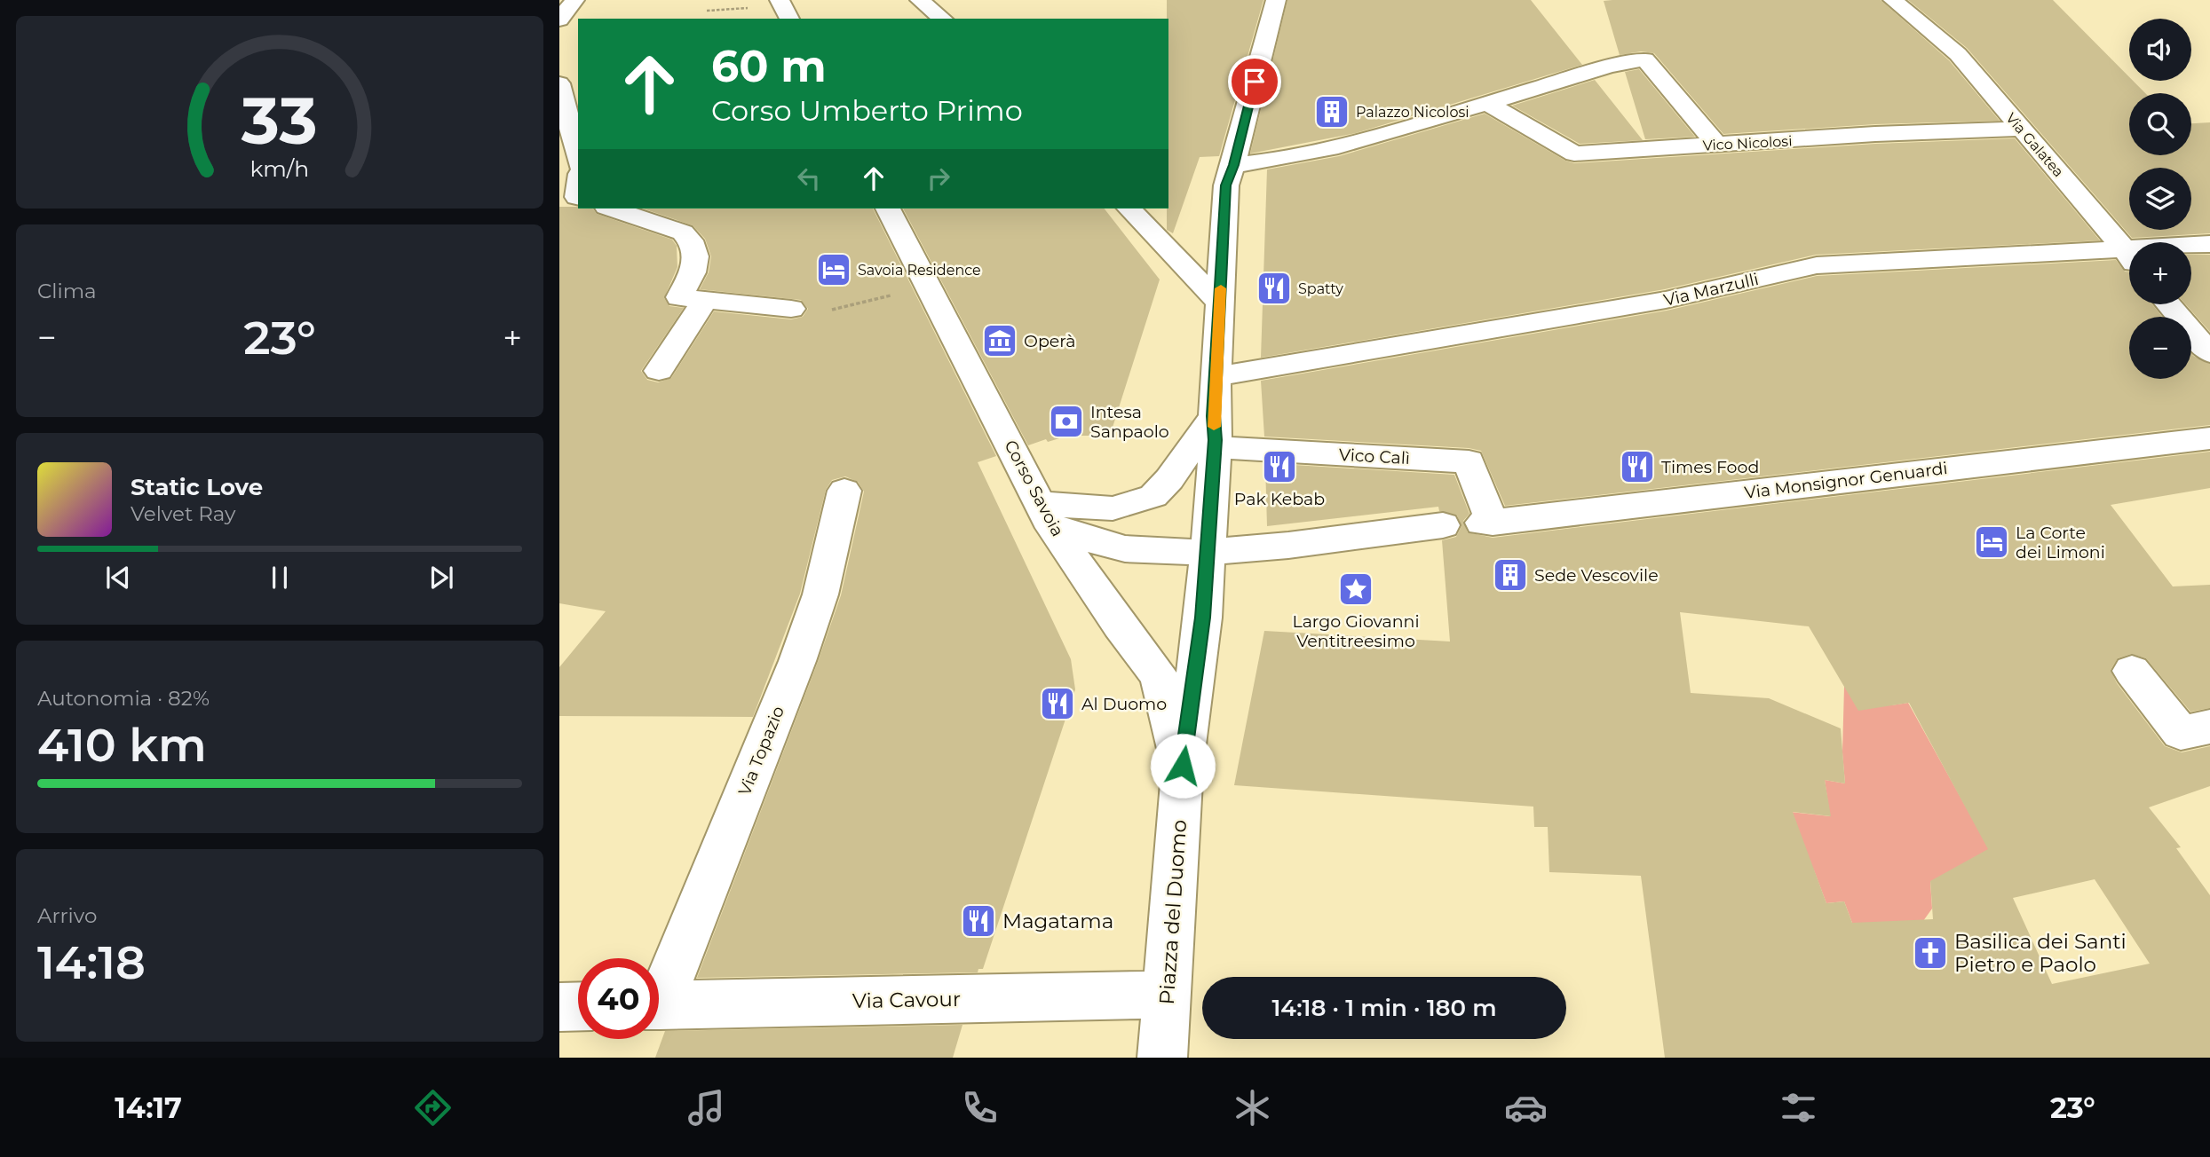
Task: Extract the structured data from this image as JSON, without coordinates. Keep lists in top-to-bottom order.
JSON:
{
  "streets": {
    "street": [
      "Vico Nicolosi",
      "Via Galatea",
      "Via Marzulli",
      "Vico Calì",
      "Via Monsignor Genuardi",
      "Corso Savoia",
      "Via Topazio",
      "Piazza del Duomo",
      "Via Cavour"
    ]
  },
  "crossings": [
    ["Vico Nicolosi", "Via Galatea"],
    ["Vico Calì", "Via Monsignor Genuardi"],
    ["Corso Savoia", "Piazza del Duomo"],
    ["Piazza del Duomo", "Via Cavour"]
  ],
  "places": {
    "building": ["Palazzo Nicolosi", "Sede Vescovile"],
    "hotel": ["Savoia Residence", "La Corte dei Limoni"],
    "restaurant": [
      "Spatty",
      "Pak Kebab",
      "Times Food",
      "Al Duomo",
      "Magatama"
    ],
    "museum": ["Operà"],
    "bank": ["Intesa Sanpaolo"],
    "place": ["Largo Giovanni Ventitreesimo"],
    "church": ["Basilica dei Santi Pietro e Paolo"]
  },
  "page": {
    "map_buttons": ["+", "−"],
    "turn": ["60 m", "Corso Umberto Primo"],
    "tile": [
      "Clima",
      ["Autonomia · 82%", "410 km"],
      ["Arrivo", "14:18"]
    ],
    "heat": ["−", "23°", "+"],
    "song": ["Static Love", "Velvet Ray"],
    "limit": "40",
    "trip": "14:18 · 1 min · 180 m",
    "tabs": ["14:17", "23°"],
    "gauge": ["33", "km/h"]
  }
}
